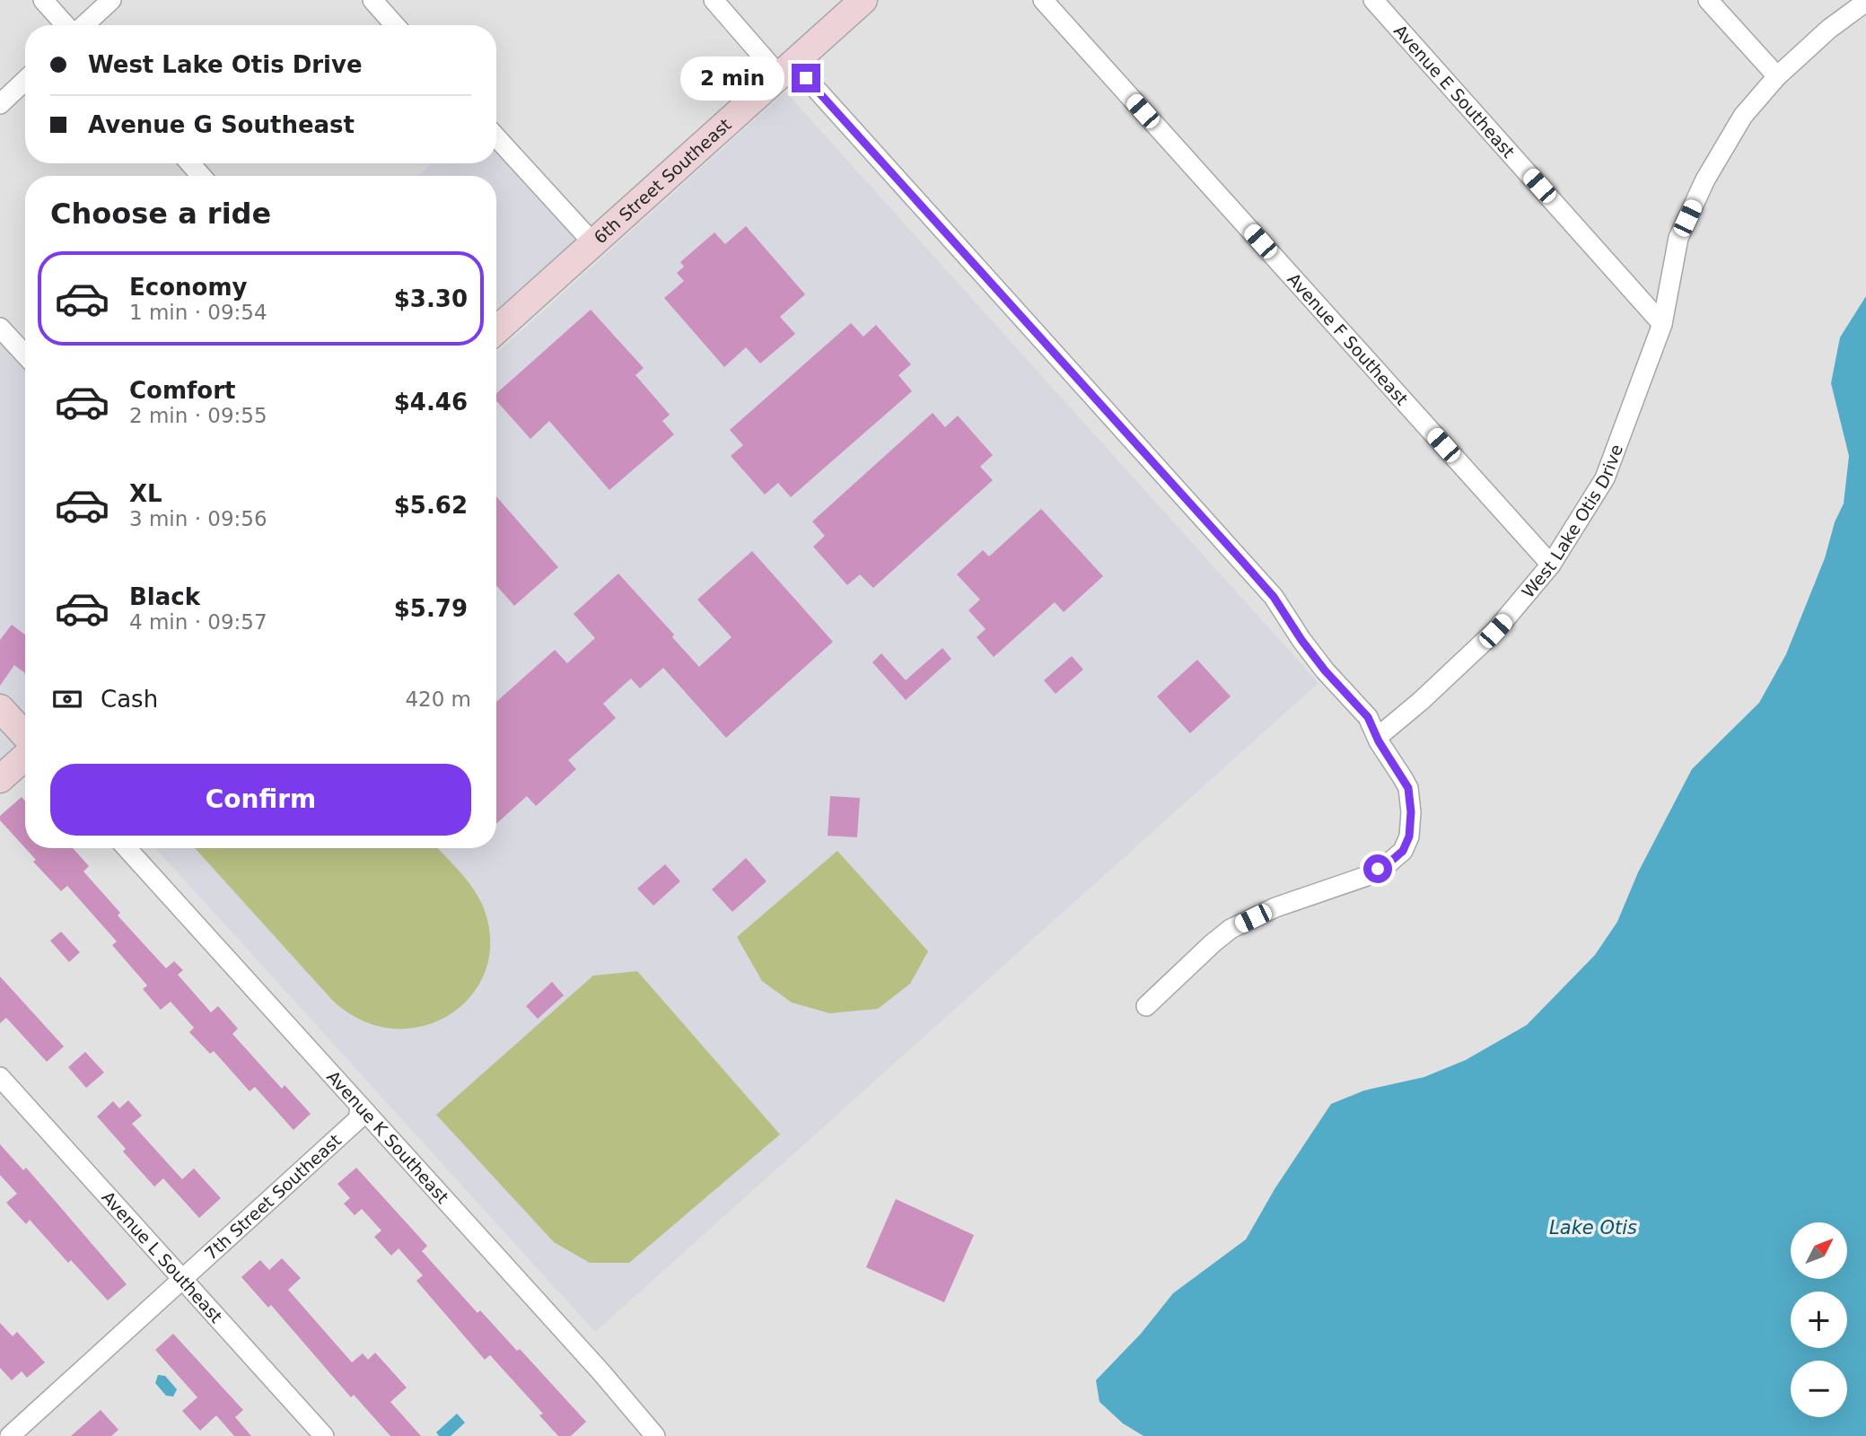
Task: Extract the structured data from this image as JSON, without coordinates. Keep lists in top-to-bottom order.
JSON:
{
  "streets": {
    "street": [
      "Avenue E Southeast",
      "6th Street Southeast",
      "Avenue F Southeast",
      "West Lake Otis Drive",
      "Avenue K Southeast",
      "7th Street Southeast",
      "Avenue L Southeast"
    ]
  },
  "crossings": [
    ["Avenue E Southeast", "West Lake Otis Drive"],
    ["Avenue F Southeast", "West Lake Otis Drive"],
    ["Avenue K Southeast", "7th Street Southeast"],
    ["7th Street Southeast", "Avenue L Southeast"]
  ],
  "water": ["Lake Otis"],
  "north": "top right",
  "page": {
    "banner": ["West Lake Otis Drive", "Avenue G Southeast"],
    "bubble": "2 min",
    "heading": "Choose a ride",
    "list": [
      {
        "name": "Economy",
        "note": "1 min · 09:54",
        "value": "$3.30"
      },
      {
        "name": "Comfort",
        "note": "2 min · 09:55",
        "value": "$4.46"
      },
      {
        "name": "XL",
        "note": "3 min · 09:56",
        "value": "$5.62"
      },
      {
        "name": "Black",
        "note": "4 min · 09:57",
        "value": "$5.79"
      }
    ],
    "pay": ["Cash", "420 m"],
    "buttons": "Confirm",
    "map_buttons": ["+", "−"]
  }
}
